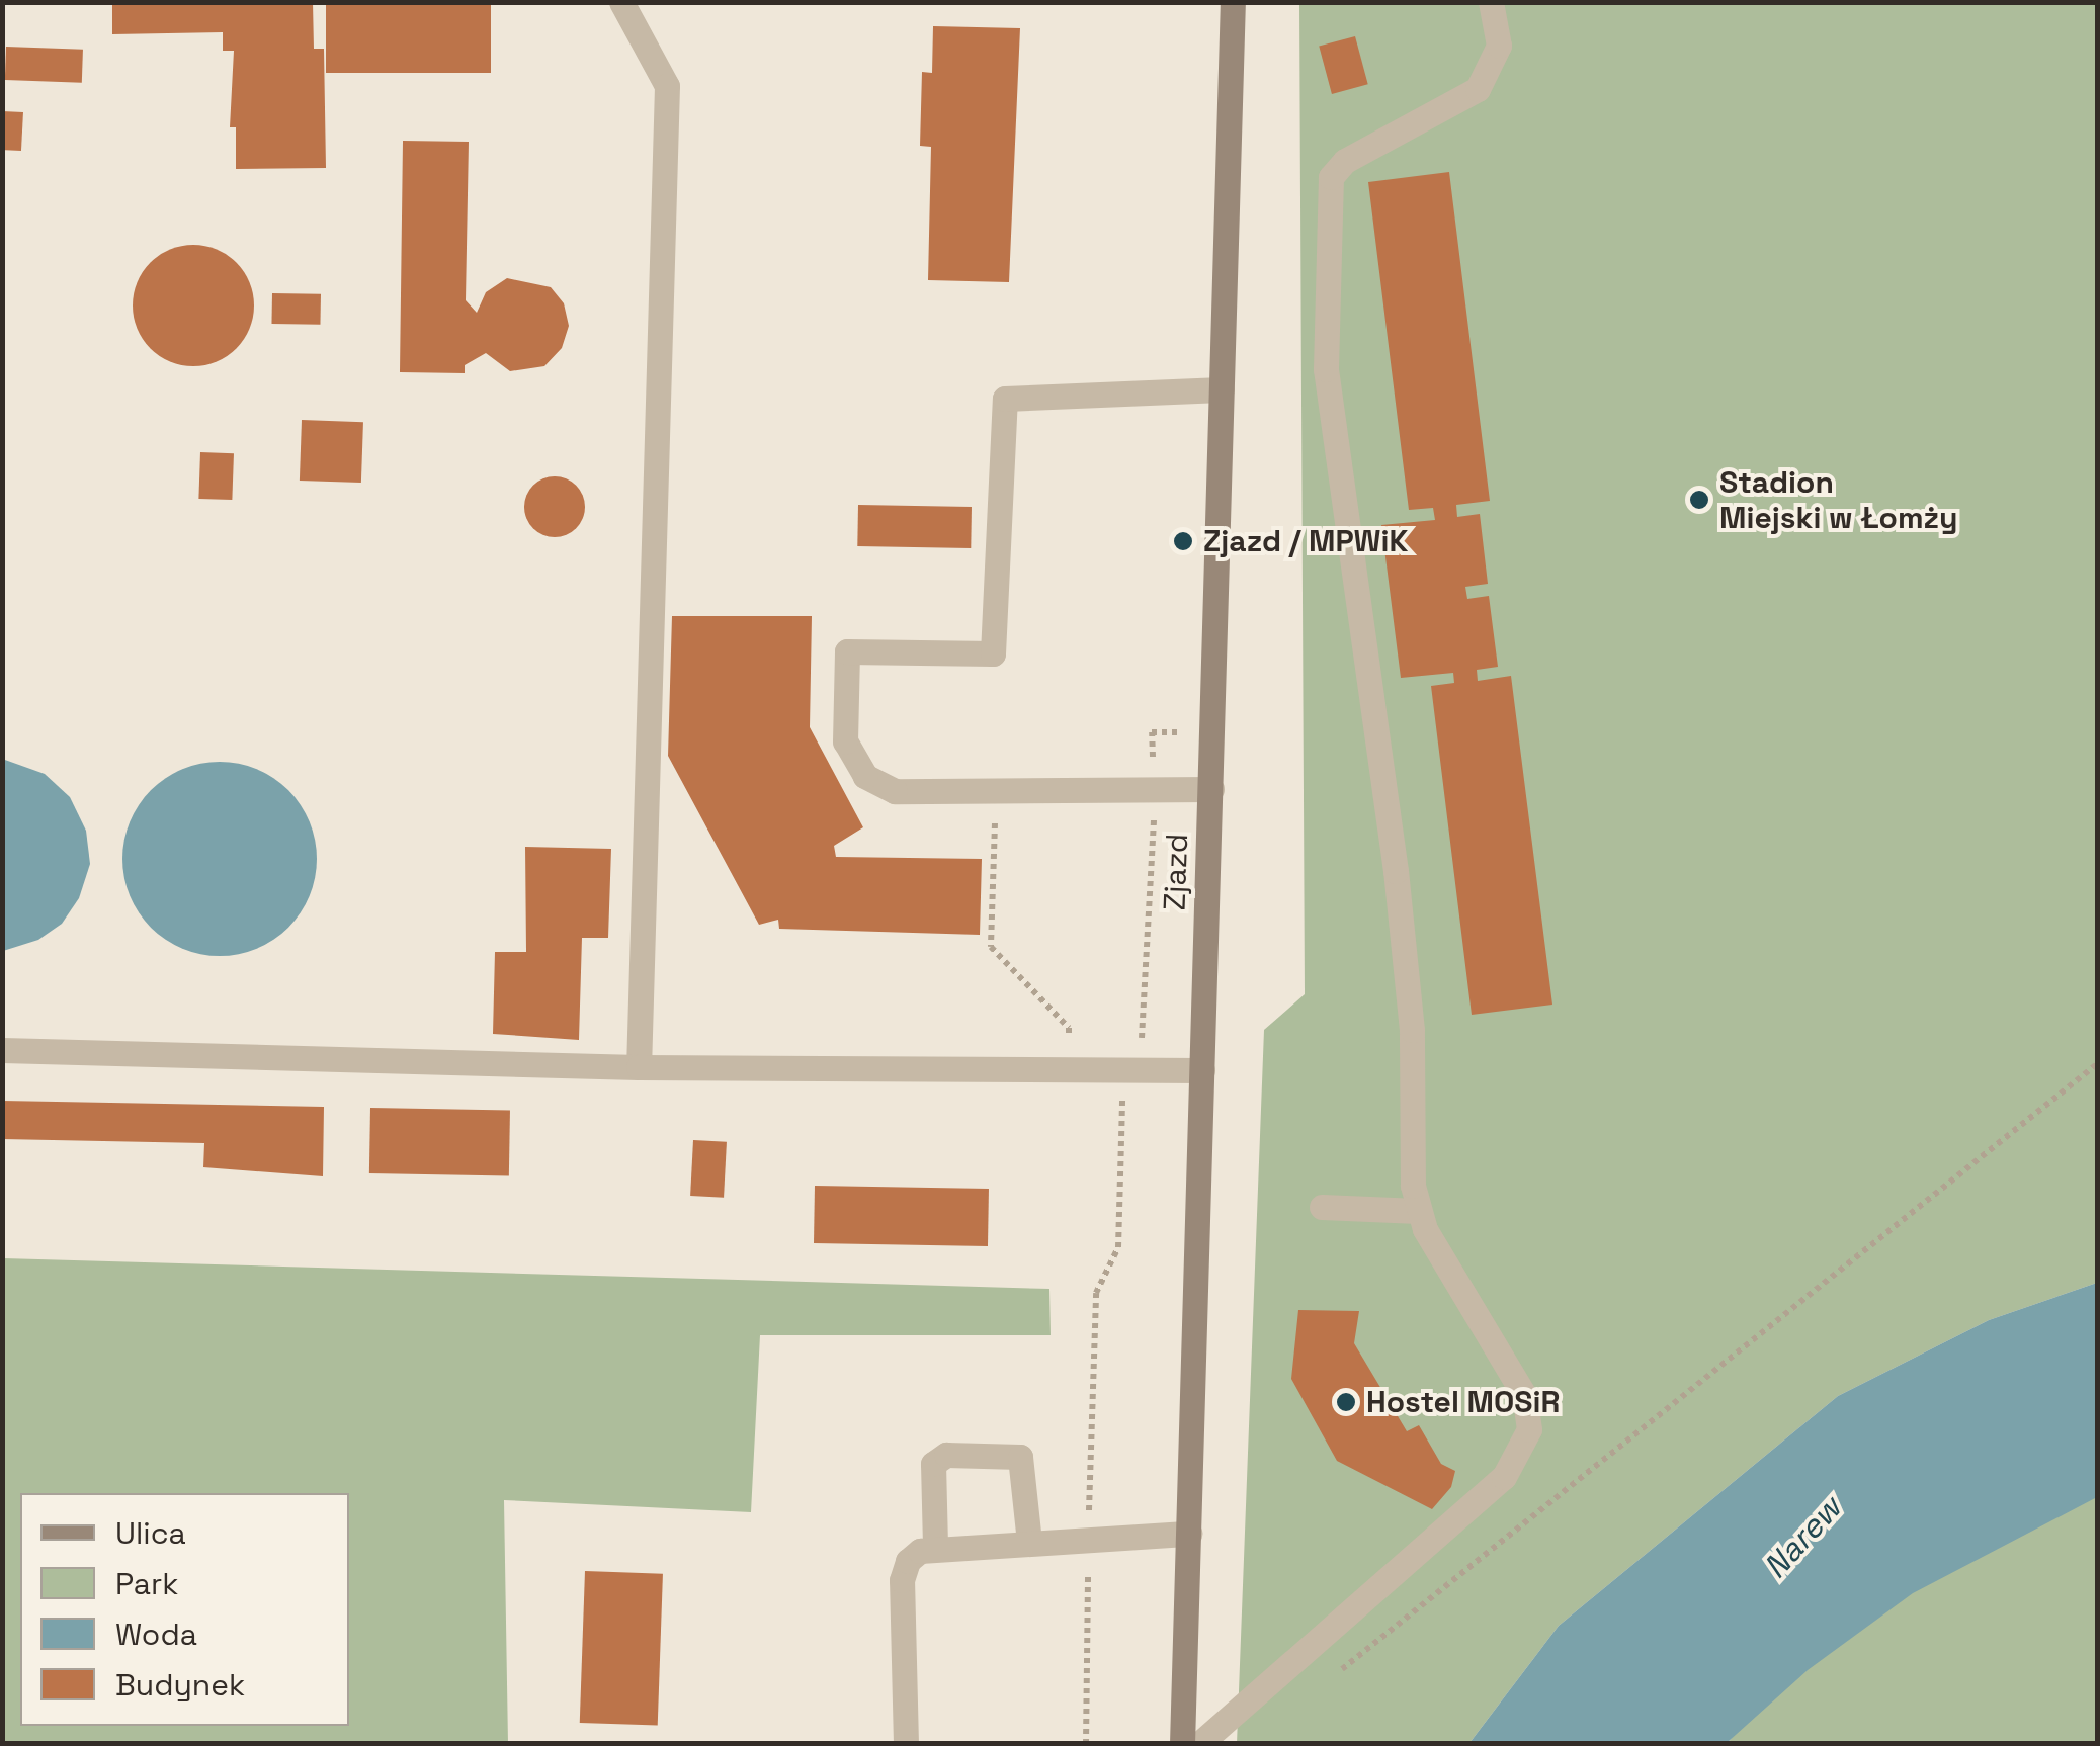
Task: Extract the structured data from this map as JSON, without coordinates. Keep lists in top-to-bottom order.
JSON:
{
  "streets": {
    "main road": ["Zjazd"]
  },
  "water": ["Narew"],
  "places": ["Stadion Miejski w Łomży", "Zjazd / MPWiK", "Hostel MOSiR"],
  "legend": [
    "Ulica",
    "Park",
    "Woda",
    "Budynek"
  ]
}
